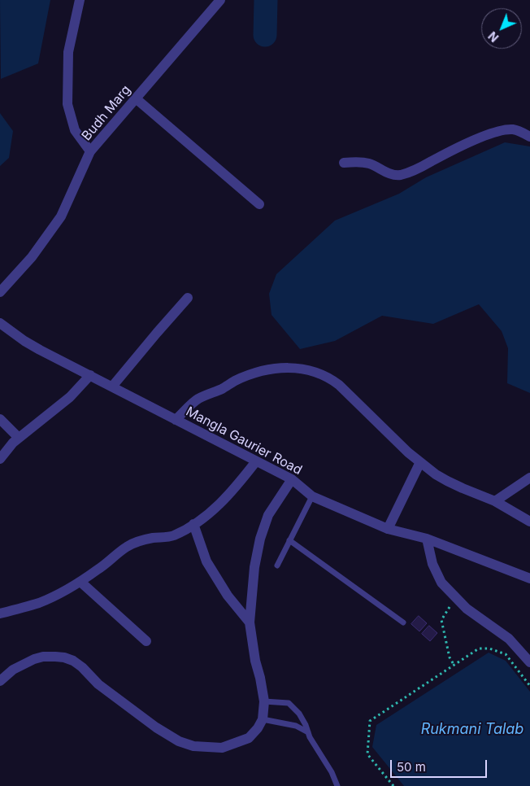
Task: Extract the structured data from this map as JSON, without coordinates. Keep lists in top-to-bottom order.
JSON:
{
  "streets": {
    "street": ["Budh Marg", "Mangla Gaurier Road"]
  },
  "water": ["Rukmani Talab"],
  "scale_bar": "50 m",
  "north": "bottom left"
}
